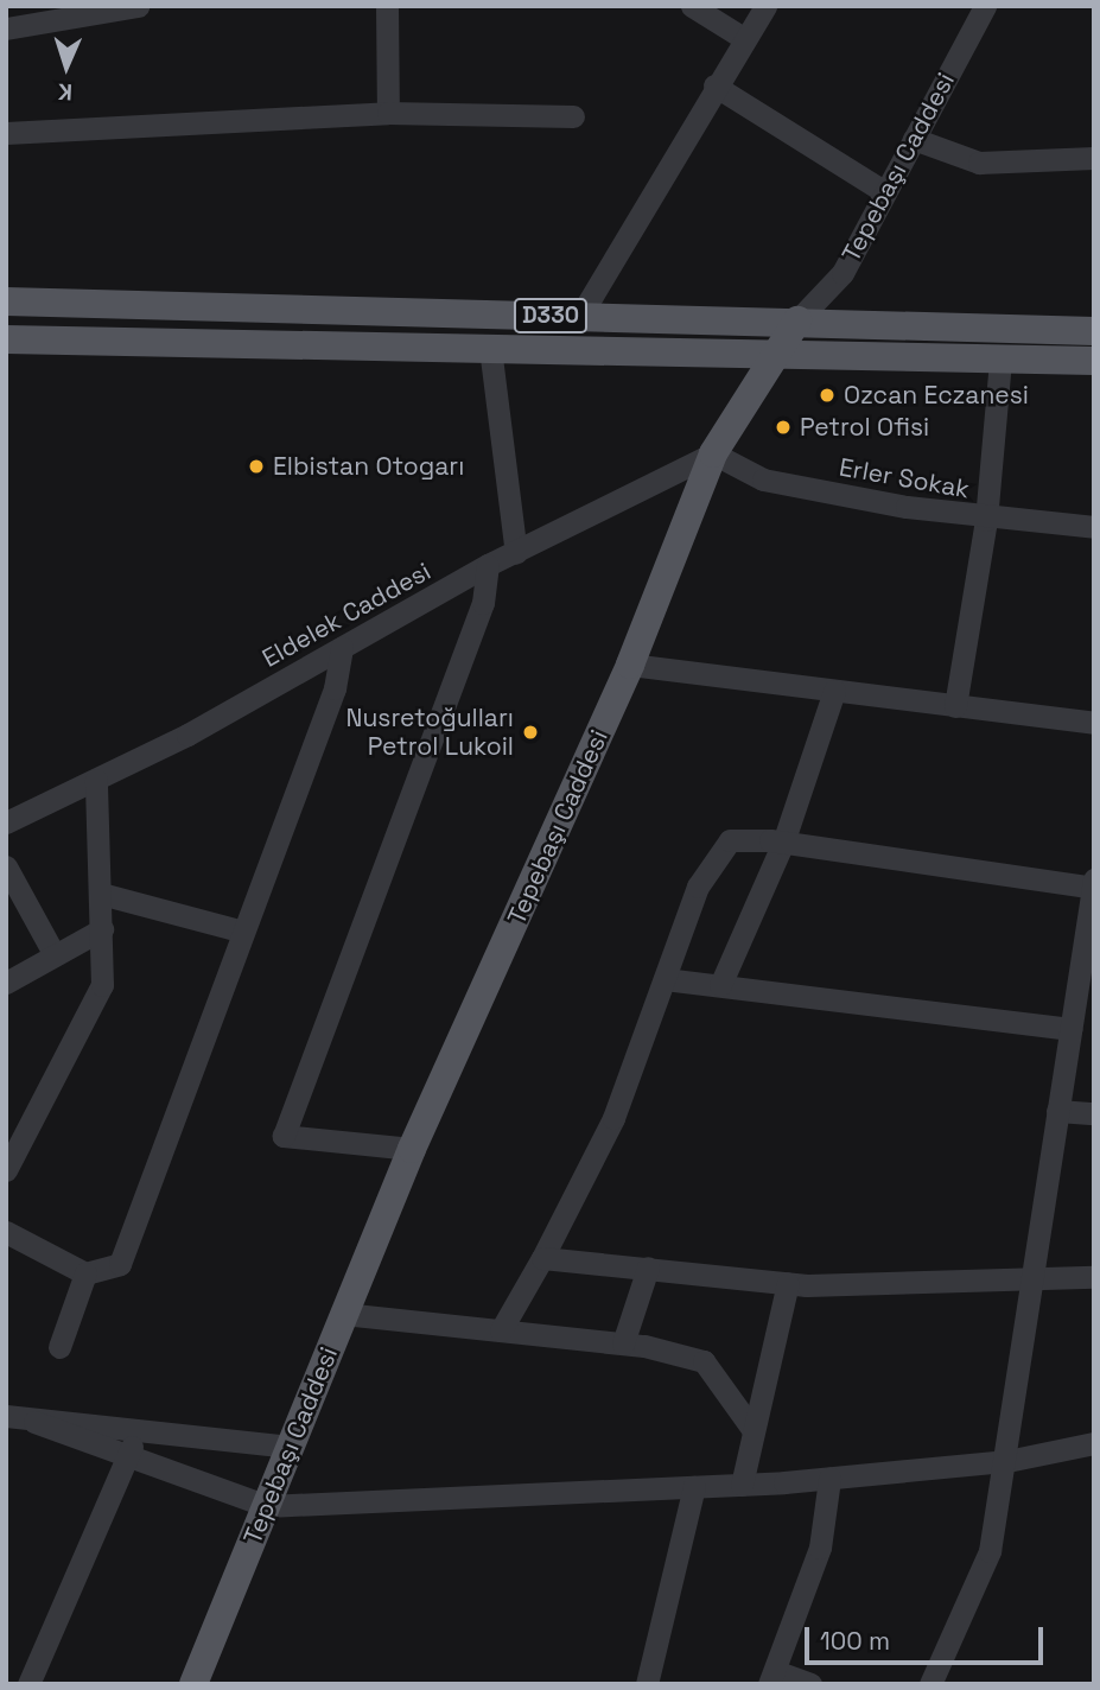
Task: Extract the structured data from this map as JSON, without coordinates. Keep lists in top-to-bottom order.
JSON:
{
  "streets": {
    "main road": ["Tepebaşı Caddesi", "D330"],
    "street": ["Erler Sokak", "Eldelek Caddesi"]
  },
  "crossings": [
    ["Tepebaşı Caddesi", "D330"],
    ["Tepebaşı Caddesi", "Erler Sokak"],
    ["Tepebaşı Caddesi", "Eldelek Caddesi"],
    ["Erler Sokak", "Eldelek Caddesi"]
  ],
  "places": [
    "Ozcan Eczanesi",
    "Petrol Ofisi",
    "Elbistan Otogarı",
    "Nusretoğulları Petrol Lukoil"
  ],
  "scale_bar": "100 m",
  "north": "bottom"
}
